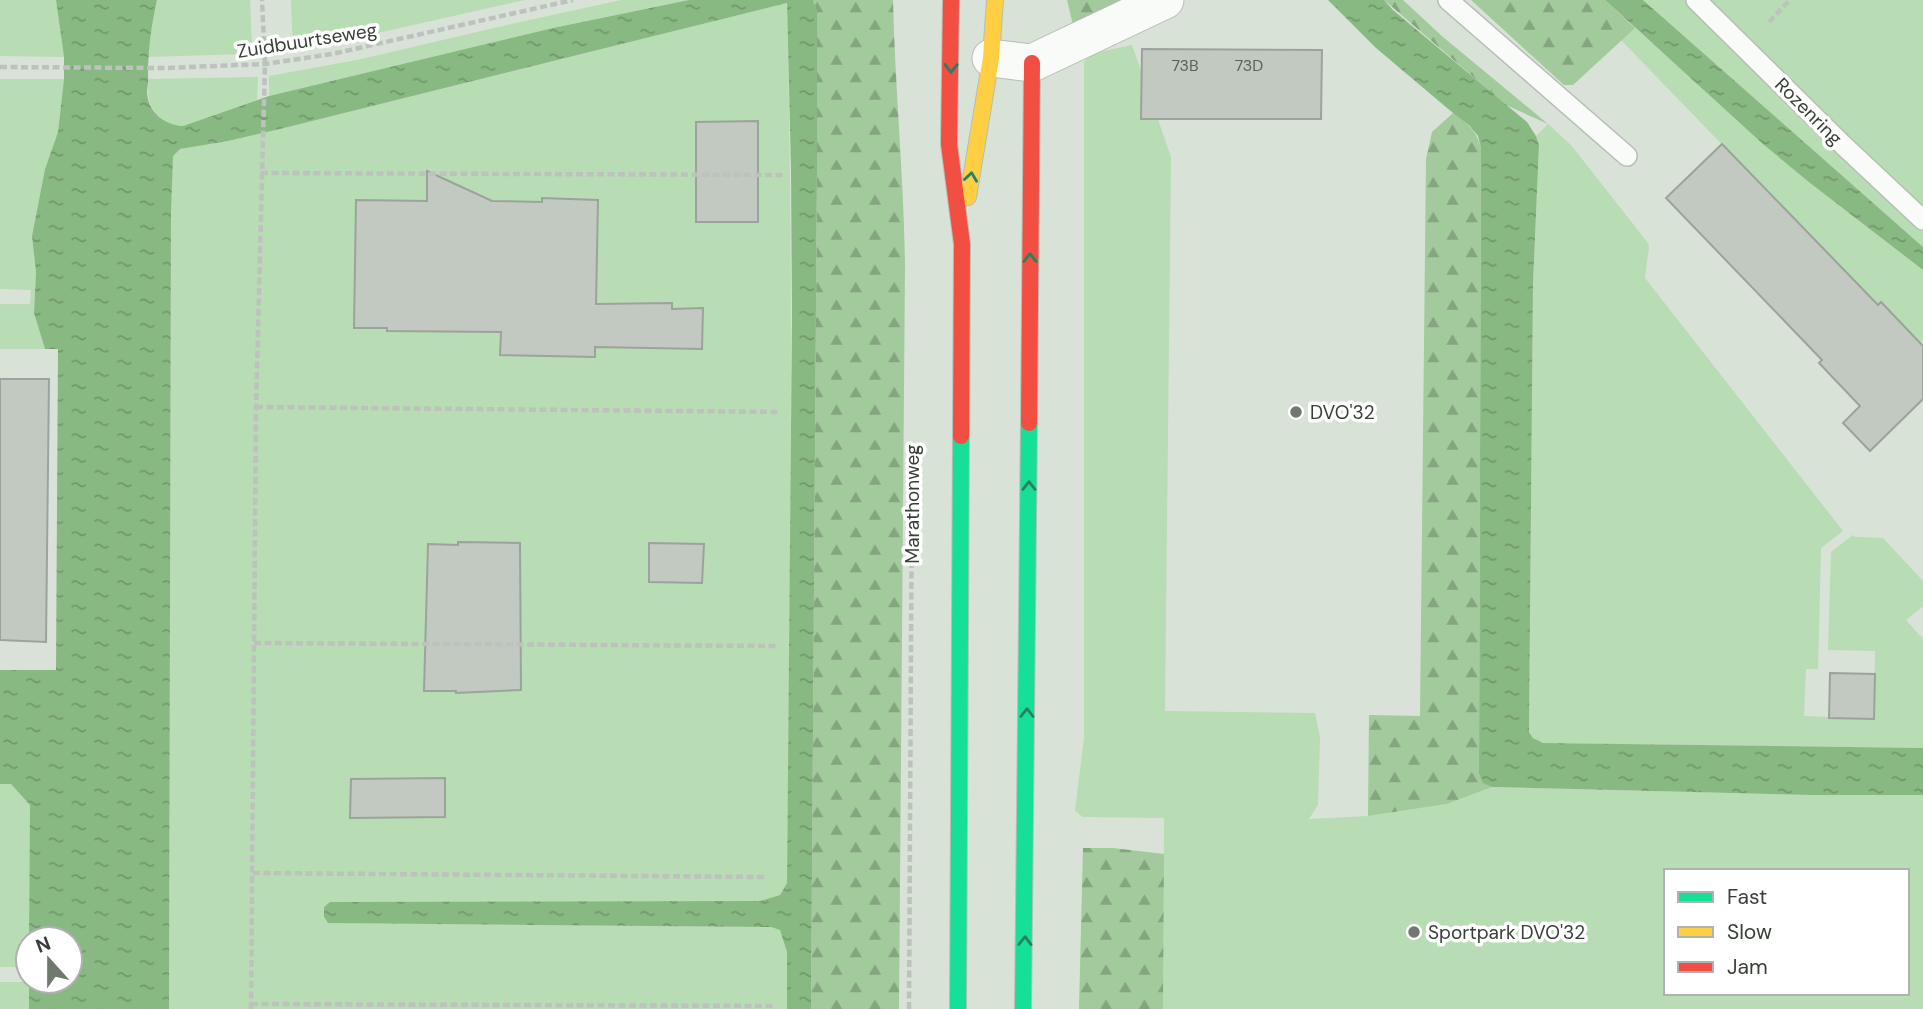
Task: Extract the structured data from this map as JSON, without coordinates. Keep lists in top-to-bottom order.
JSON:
{
  "streets": {
    "lane": ["Rozenring"],
    "path": ["Zuidbuurtseweg", "Marathonweg"]
  },
  "places": ["DVO'32", "Sportpark DVO'32"],
  "house_numbers": ["73B", "73D"],
  "legend": ["Fast", "Slow", "Jam"],
  "north": "top"
}
